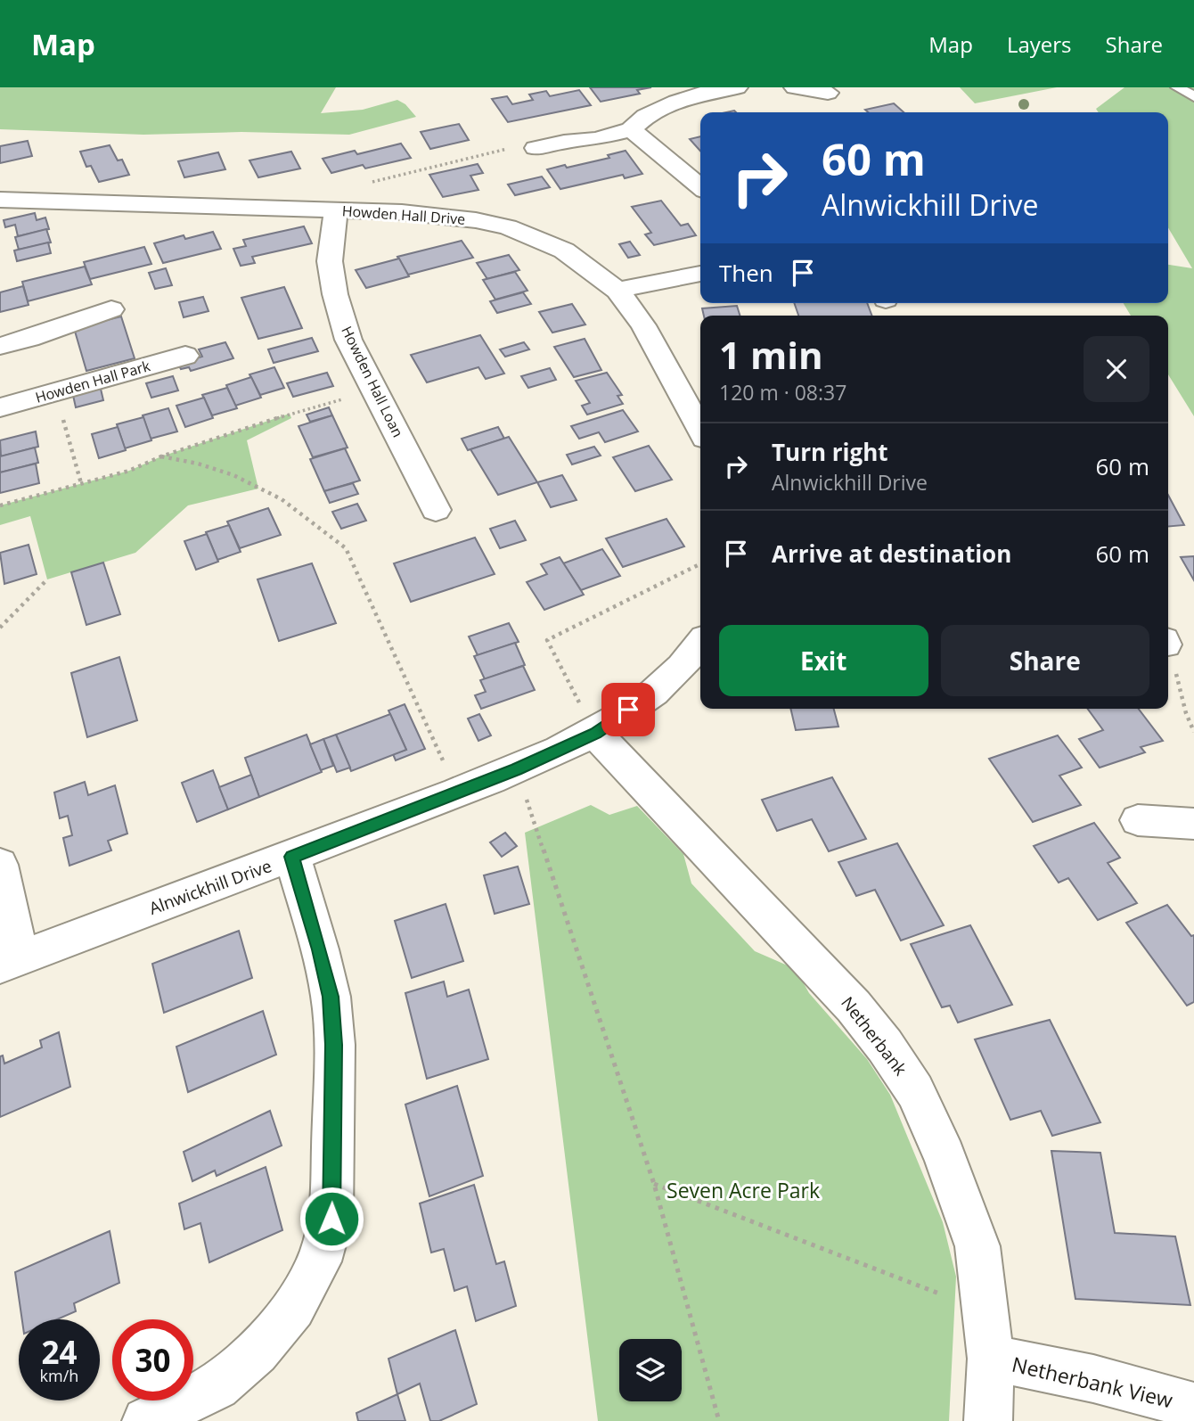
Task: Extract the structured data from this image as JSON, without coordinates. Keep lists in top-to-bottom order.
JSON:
{
  "streets": {
    "street": [
      "Howden Hall Drive",
      "Howden Hall Park",
      "Howden Hall Loan",
      "Alnwickhill Drive",
      "Netherbank",
      "Netherbank View"
    ]
  },
  "crossings": [
    ["Howden Hall Drive", "Howden Hall Loan"],
    ["Alnwickhill Drive", "Netherbank"],
    ["Netherbank", "Netherbank View"]
  ],
  "parks": ["Seven Acre Park"],
  "page": {
    "header": "Map",
    "nav": ["Map", "Layers", "Share"],
    "turn": ["60 m", "Alnwickhill Drive"],
    "then": "Then",
    "heading": ["1 min", "120 m · 08:37"],
    "list": [
      {
        "name": "Turn right",
        "note": "Alnwickhill Drive",
        "value": "60 m"
      },
      {
        "name": "Arrive at destination",
        "value": "60 m"
      }
    ],
    "buttons": ["Exit", "Share"],
    "speed": "24 km/h",
    "limit": "30"
  }
}
